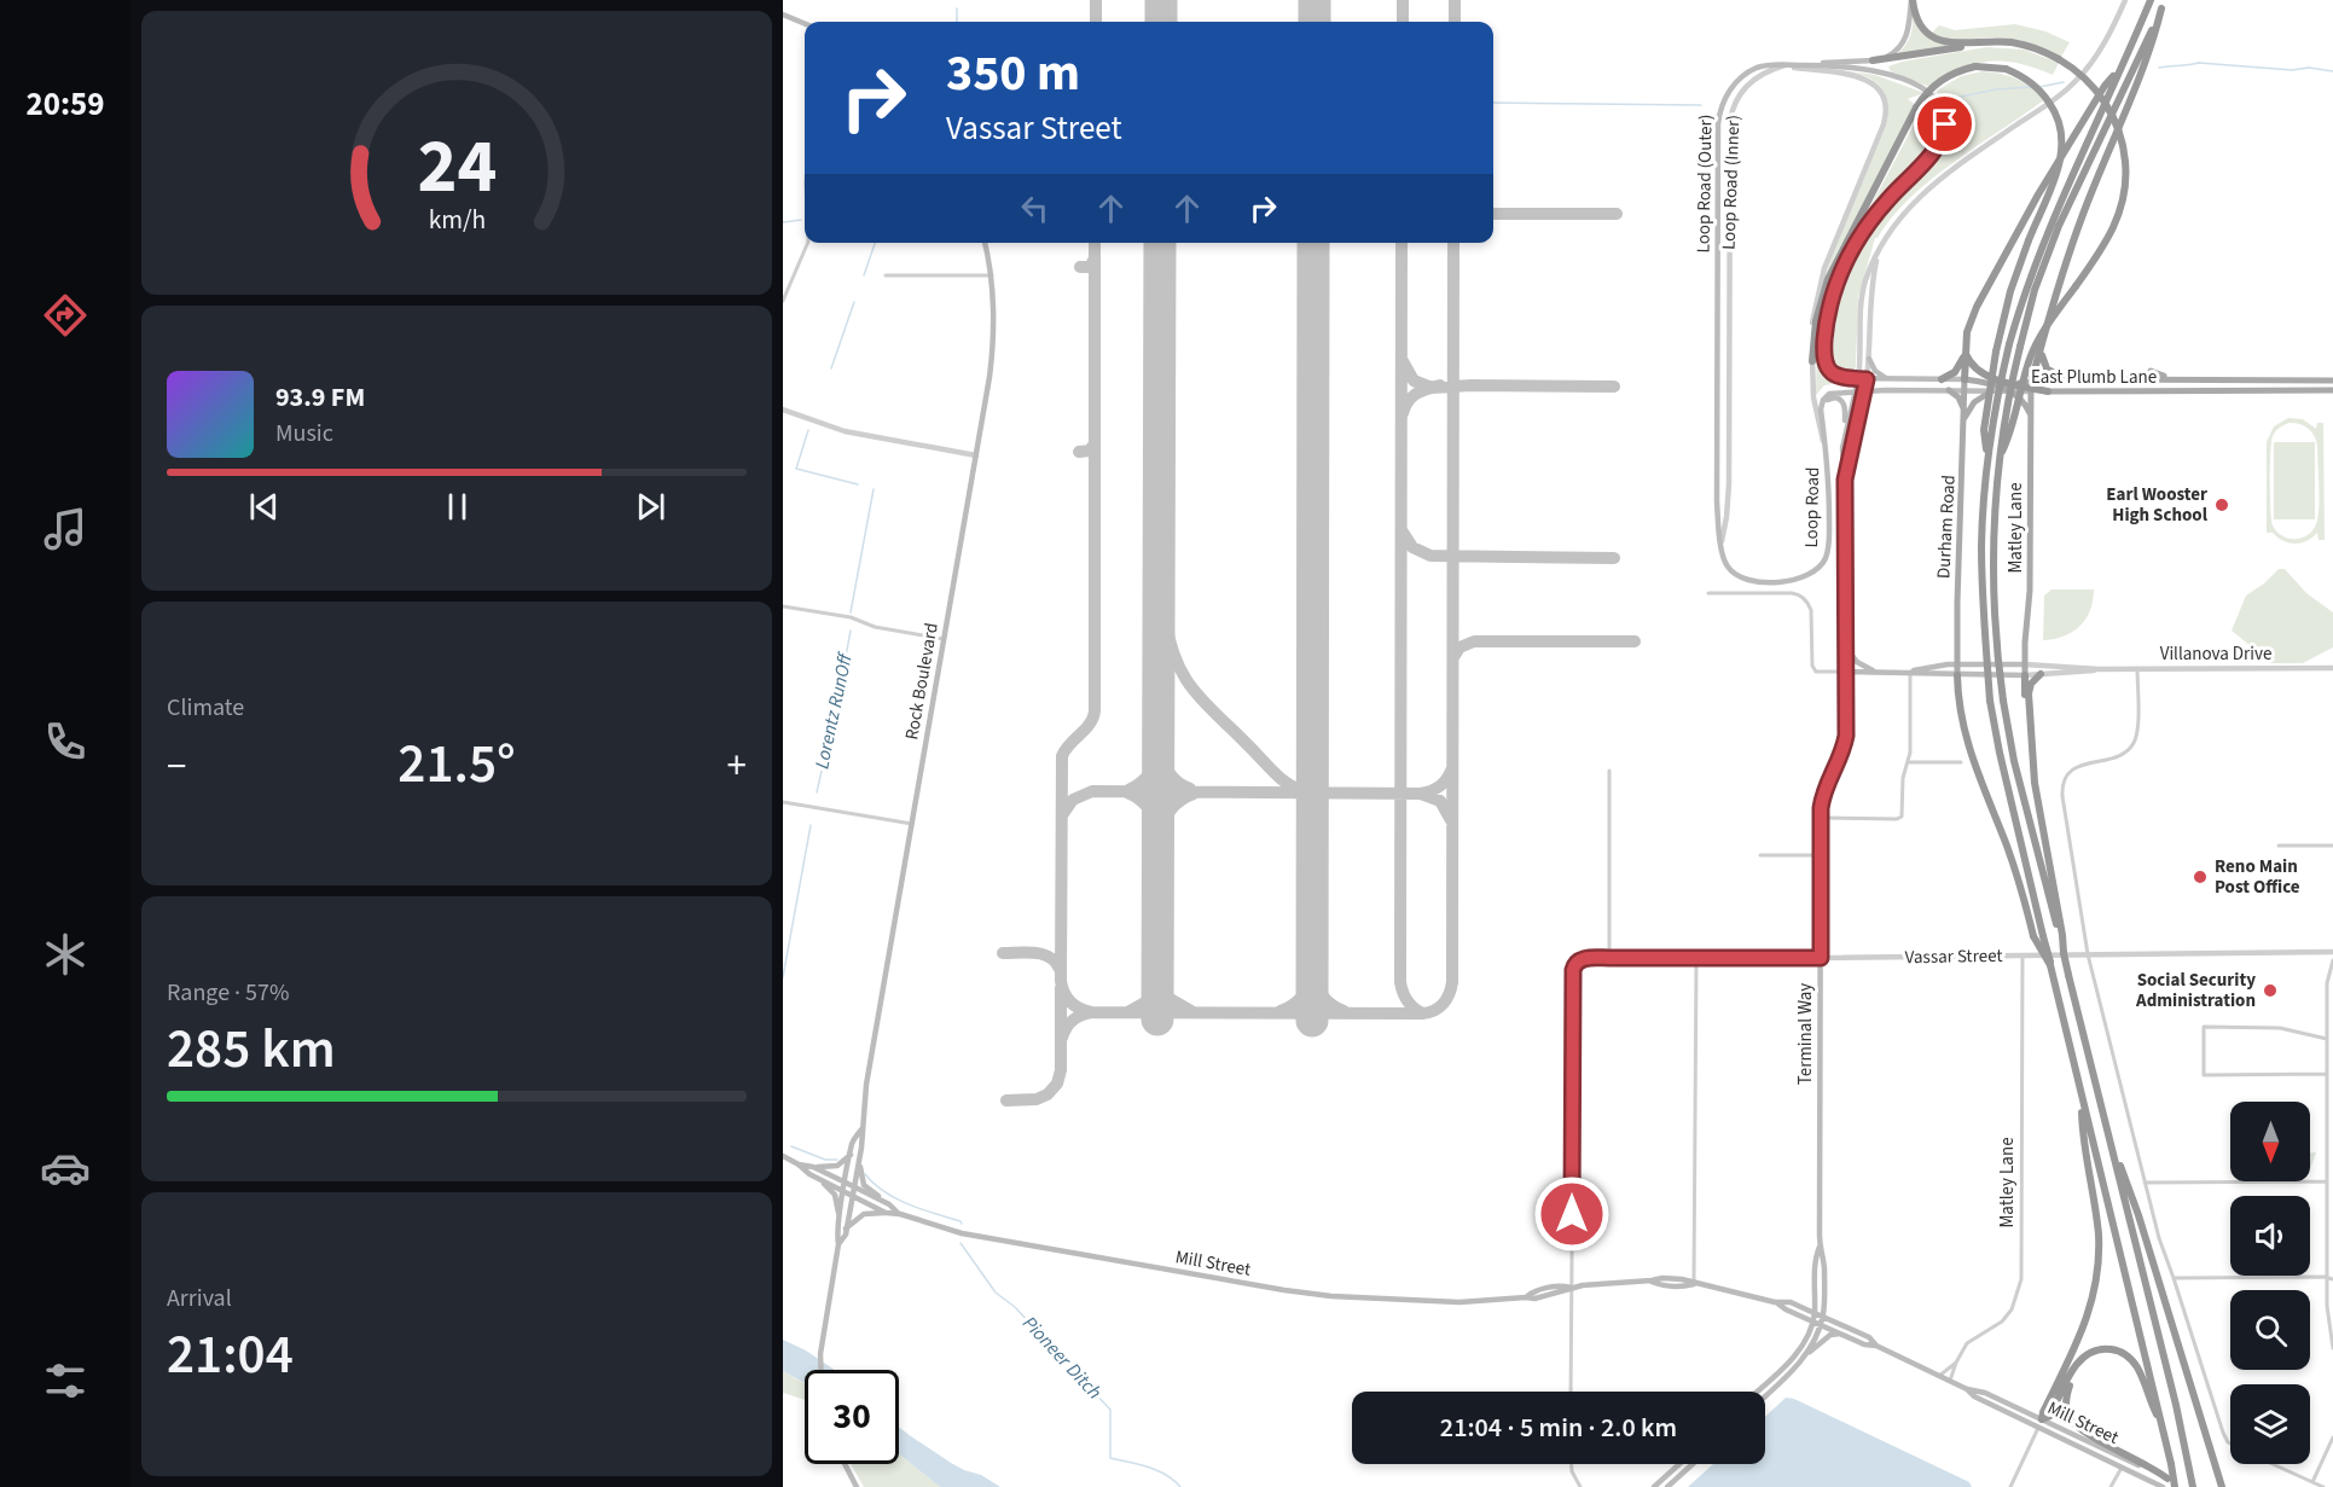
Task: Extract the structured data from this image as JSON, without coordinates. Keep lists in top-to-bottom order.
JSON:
{
  "streets": {
    "main road": [
      "Loop Road (Outer)",
      "East Plumb Lane",
      "Loop Road",
      "Durham Road",
      "Matley Lane",
      "Villanova Drive",
      "Rock Boulevard",
      "Terminal Way",
      "Mill Street"
    ],
    "street": ["Loop Road (Inner)", "Vassar Street"]
  },
  "crossings": [
    ["Loop Road (Inner)", "Loop Road (Outer)"],
    ["Loop Road (Inner)", "Loop Road"],
    ["Loop Road (Outer)", "Loop Road"],
    ["Loop Road (Outer)", "Terminal Way"],
    ["East Plumb Lane", "Durham Road"],
    ["East Plumb Lane", "Matley Lane"],
    ["East Plumb Lane", "Terminal Way"],
    ["Durham Road", "Villanova Drive"],
    ["Matley Lane", "Villanova Drive"],
    ["Matley Lane", "Vassar Street"],
    ["Matley Lane", "Mill Street"],
    ["Villanova Drive", "Terminal Way"],
    ["Rock Boulevard", "Mill Street"],
    ["Vassar Street", "Terminal Way"],
    ["Vassar Street", "Mill Street"],
    ["Terminal Way", "Mill Street"]
  ],
  "water": ["Lorentz RunOff", "Pioneer Ditch"],
  "places": ["Earl Wooster High School", "Reno Main Post Office", "Social Security Administration"],
  "north": "bottom",
  "page": {
    "tabs": "20:59",
    "turn": ["350 m", "Vassar Street"],
    "song": ["93.9 FM", "Music"],
    "tile": [
      "Climate",
      ["Range · 57%", "285 km"],
      ["Arrival", "21:04"]
    ],
    "heat": ["−", "21.5°", "+"],
    "limit": "30",
    "trip": "21:04 · 5 min · 2.0 km",
    "gauge": ["24", "km/h"]
  }
}
